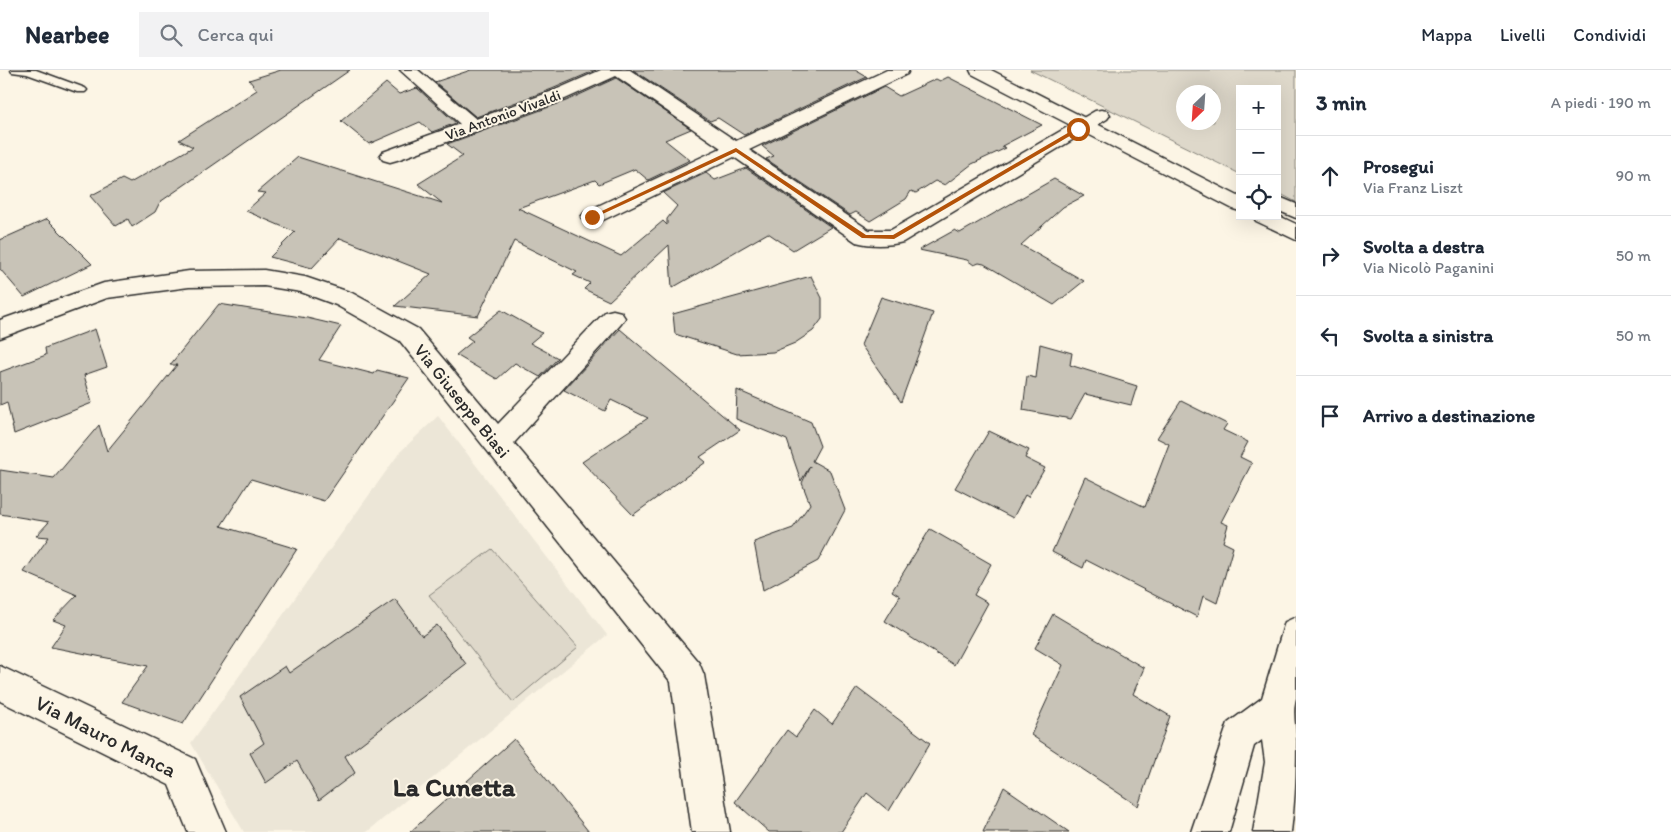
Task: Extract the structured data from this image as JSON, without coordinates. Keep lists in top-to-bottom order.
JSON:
{
  "streets": {
    "street": ["Via Antonio Vivaldi", "Via Giuseppe Biasi", "Via Mauro Manca"]
  },
  "districts": ["La Cunetta"],
  "north": "bottom left",
  "page": {
    "header": "Nearbee",
    "search": "Cerca qui",
    "nav": ["Mappa", "Livelli", "Condividi"],
    "heading": ["3 min", "A piedi · 190 m"],
    "map_buttons": ["+", "−"],
    "list": [
      ["Prosegui", "Via Franz Liszt", "90 m"],
      ["Svolta a destra", "Via Nicolò Paganini", "50 m"],
      ["Svolta a sinistra", "50 m"],
      "Arrivo a destinazione"
    ]
  }
}
